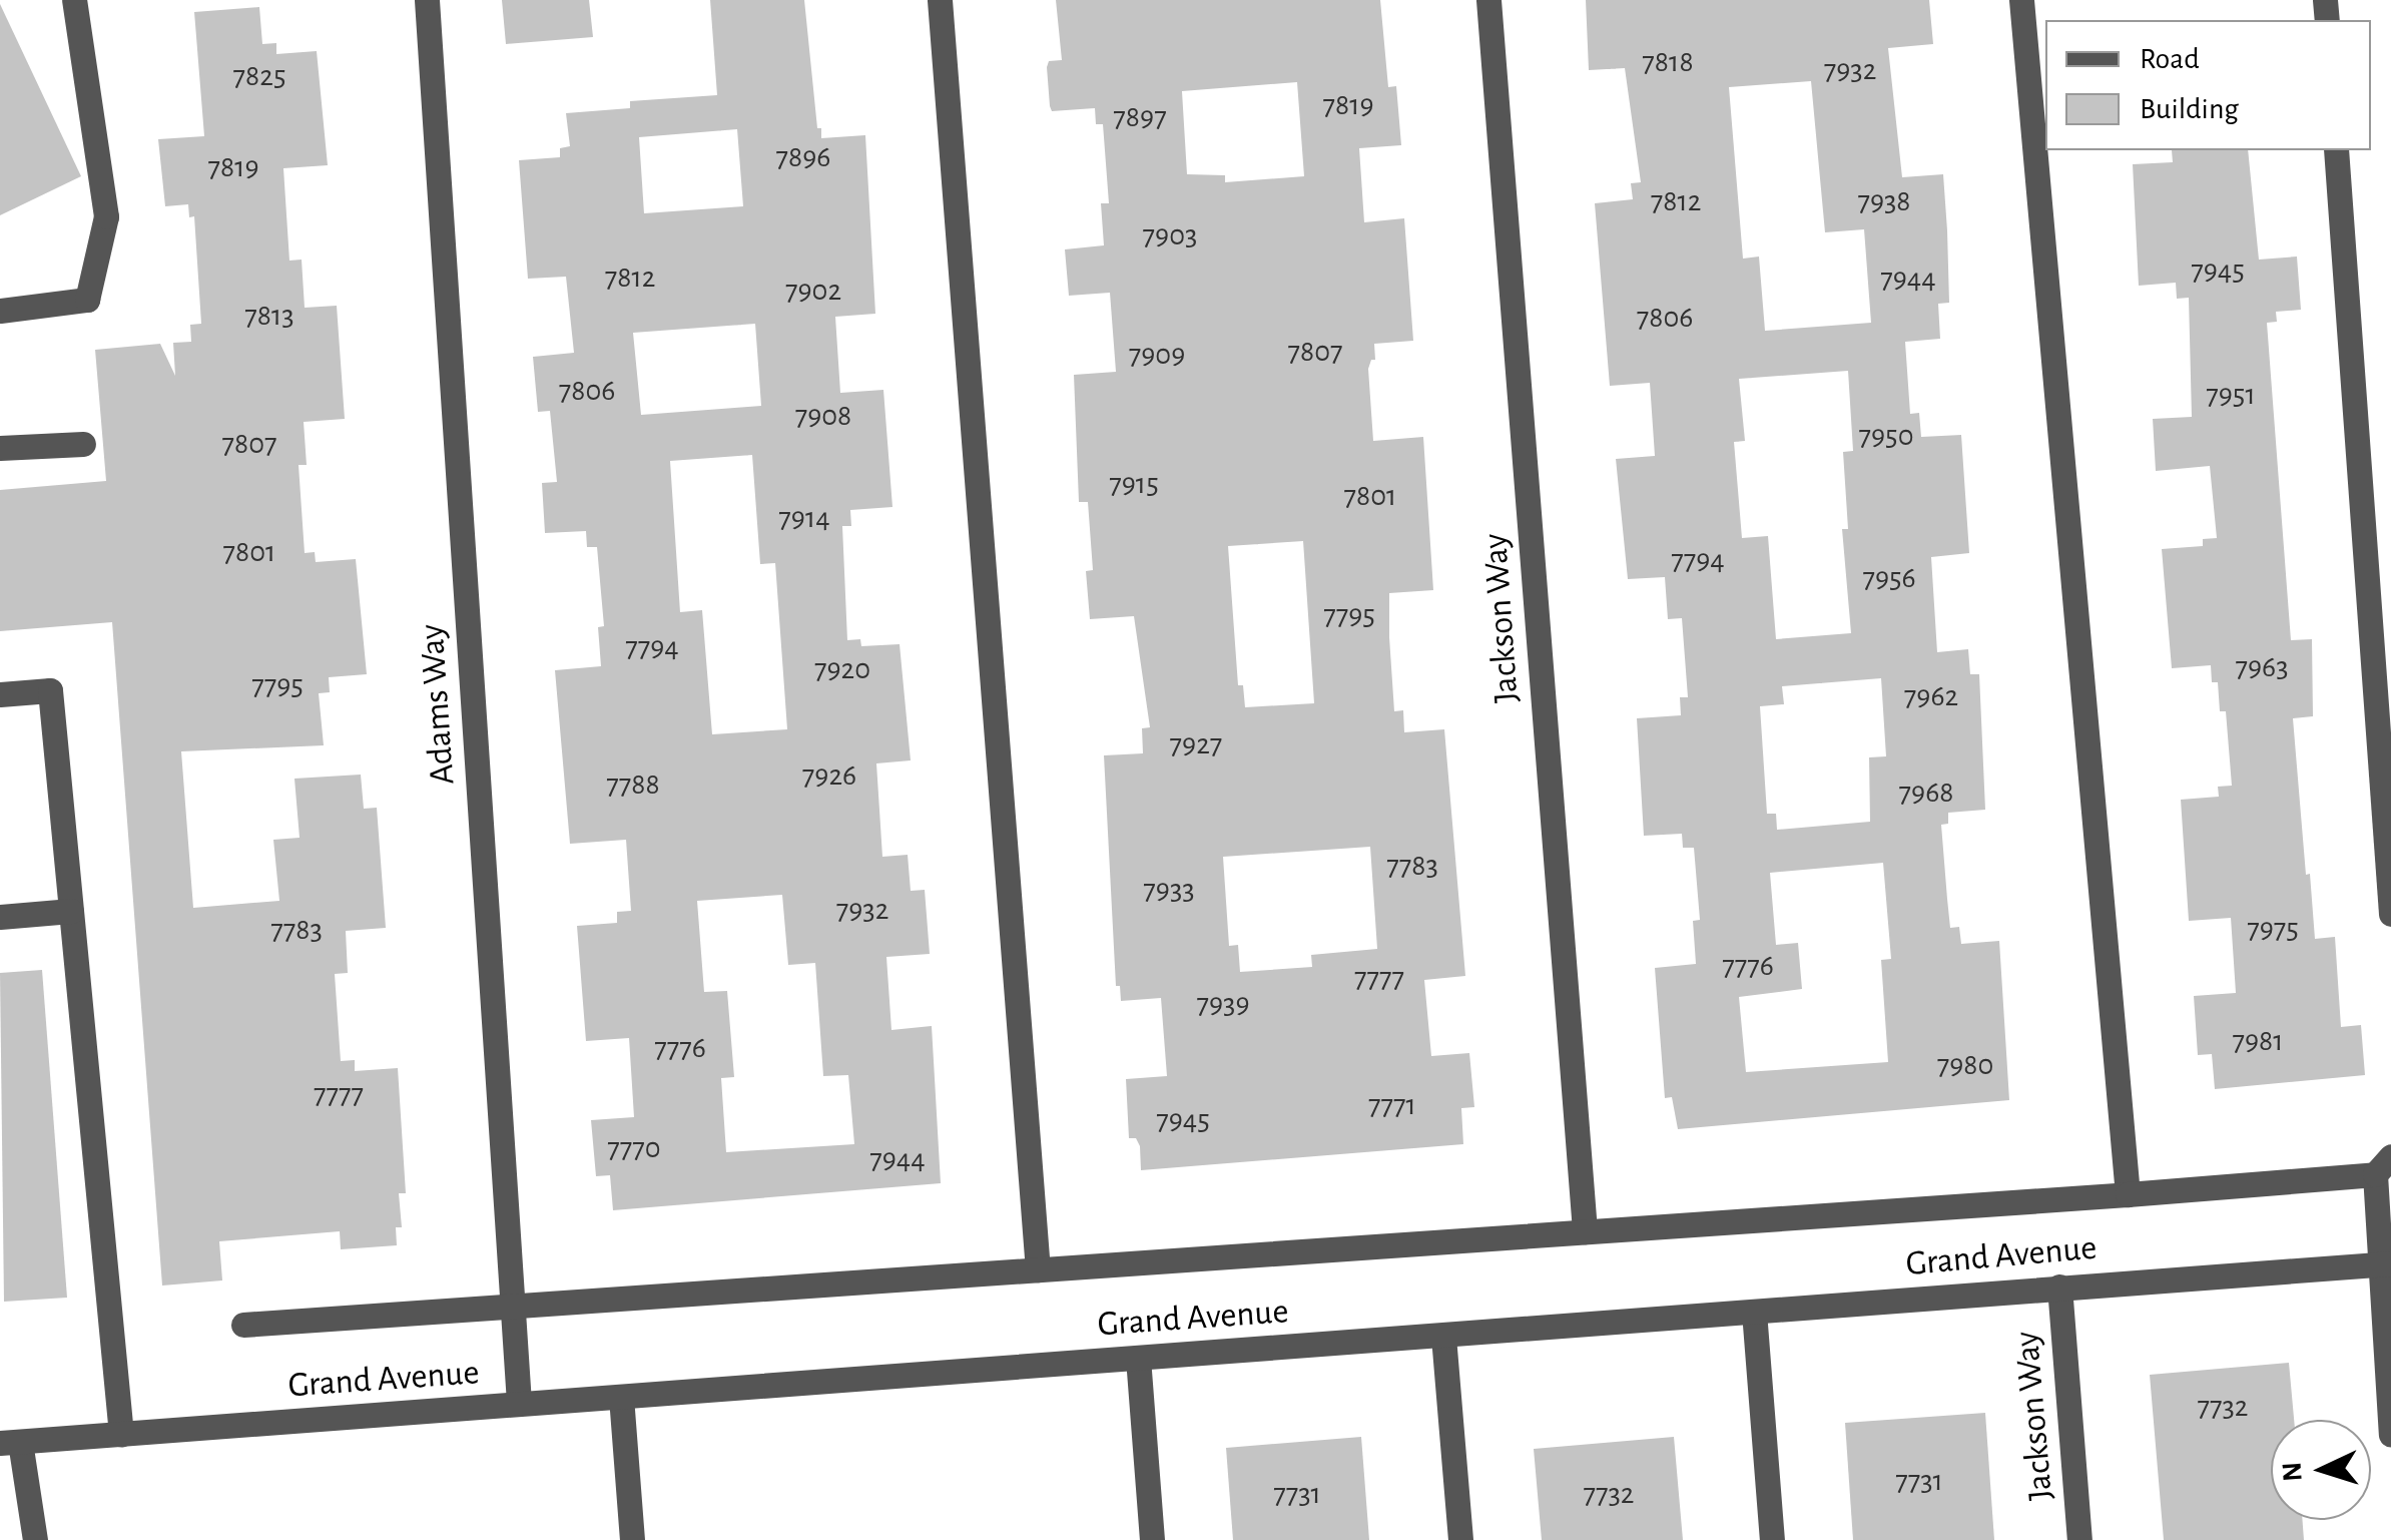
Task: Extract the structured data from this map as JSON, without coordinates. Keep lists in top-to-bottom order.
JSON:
{
  "streets": {
    "street": ["Jackson Way", "Adams Way", "Grand Avenue"]
  },
  "crossings": [
    ["Jackson Way", "Grand Avenue"],
    ["Adams Way", "Grand Avenue"]
  ],
  "house_numbers": [
    "7818",
    "7932",
    "7825",
    "7819",
    "7897",
    "7896",
    "7819",
    "7812",
    "7938",
    "7903",
    "7945",
    "7812",
    "7944",
    "7902",
    "7813",
    "7806",
    "7807",
    "7909",
    "7806",
    "7951",
    "7908",
    "7950",
    "7807",
    "7915",
    "7801",
    "7914",
    "7801",
    "7794",
    "7956",
    "7795",
    "7794",
    "7963",
    "7920",
    "7795",
    "7962",
    "7927",
    "7926",
    "7788",
    "7968",
    "7783",
    "7933",
    "7932",
    "7975",
    "7783",
    "7776",
    "7777",
    "7939",
    "7981",
    "7776",
    "7980",
    "7777",
    "7771",
    "7945",
    "7770",
    "7944",
    "7732",
    "7731",
    "7731",
    "7732"
  ],
  "legend": ["Road", "Building"],
  "north": "left"
}
